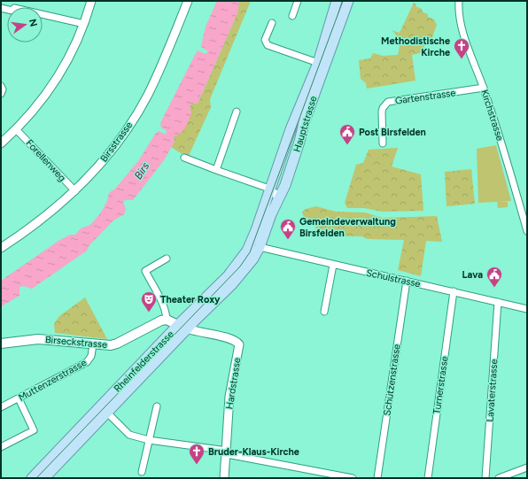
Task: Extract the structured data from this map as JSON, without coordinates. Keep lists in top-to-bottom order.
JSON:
{
  "streets": {
    "main road": ["Hauptstrasse", "Birseckstrasse", "Rheinfelderstrasse"],
    "street": [
      "Gartenstrasse",
      "Kirchstrasse",
      "Birsstrasse",
      "Forellenweg",
      "Schulstrasse",
      "Muttenzerstrasse",
      "Schützenstrasse",
      "Hardstrasse",
      "Turnerstrasse",
      "Lavaterstrasse"
    ]
  },
  "crossings": [
    ["Gartenstrasse", "Kirchstrasse"],
    ["Hauptstrasse", "Schulstrasse"],
    ["Hauptstrasse", "Rheinfelderstrasse"],
    ["Birsstrasse", "Forellenweg"],
    ["Schulstrasse", "Rheinfelderstrasse"],
    ["Schulstrasse", "Schützenstrasse"],
    ["Schulstrasse", "Turnerstrasse"],
    ["Schulstrasse", "Lavaterstrasse"],
    ["Birseckstrasse", "Muttenzerstrasse"],
    ["Rheinfelderstrasse", "Hardstrasse"]
  ],
  "water": ["Birs"],
  "places": {
    "church": ["Methodistische Kirche", "Bruder-Klaus-Kirche"],
    "public building": ["Post Birsfelden", "Gemeindeverwaltung Birsfelden", "Lava"],
    "theatre": ["Theater Roxy"]
  },
  "north": "right"
}
